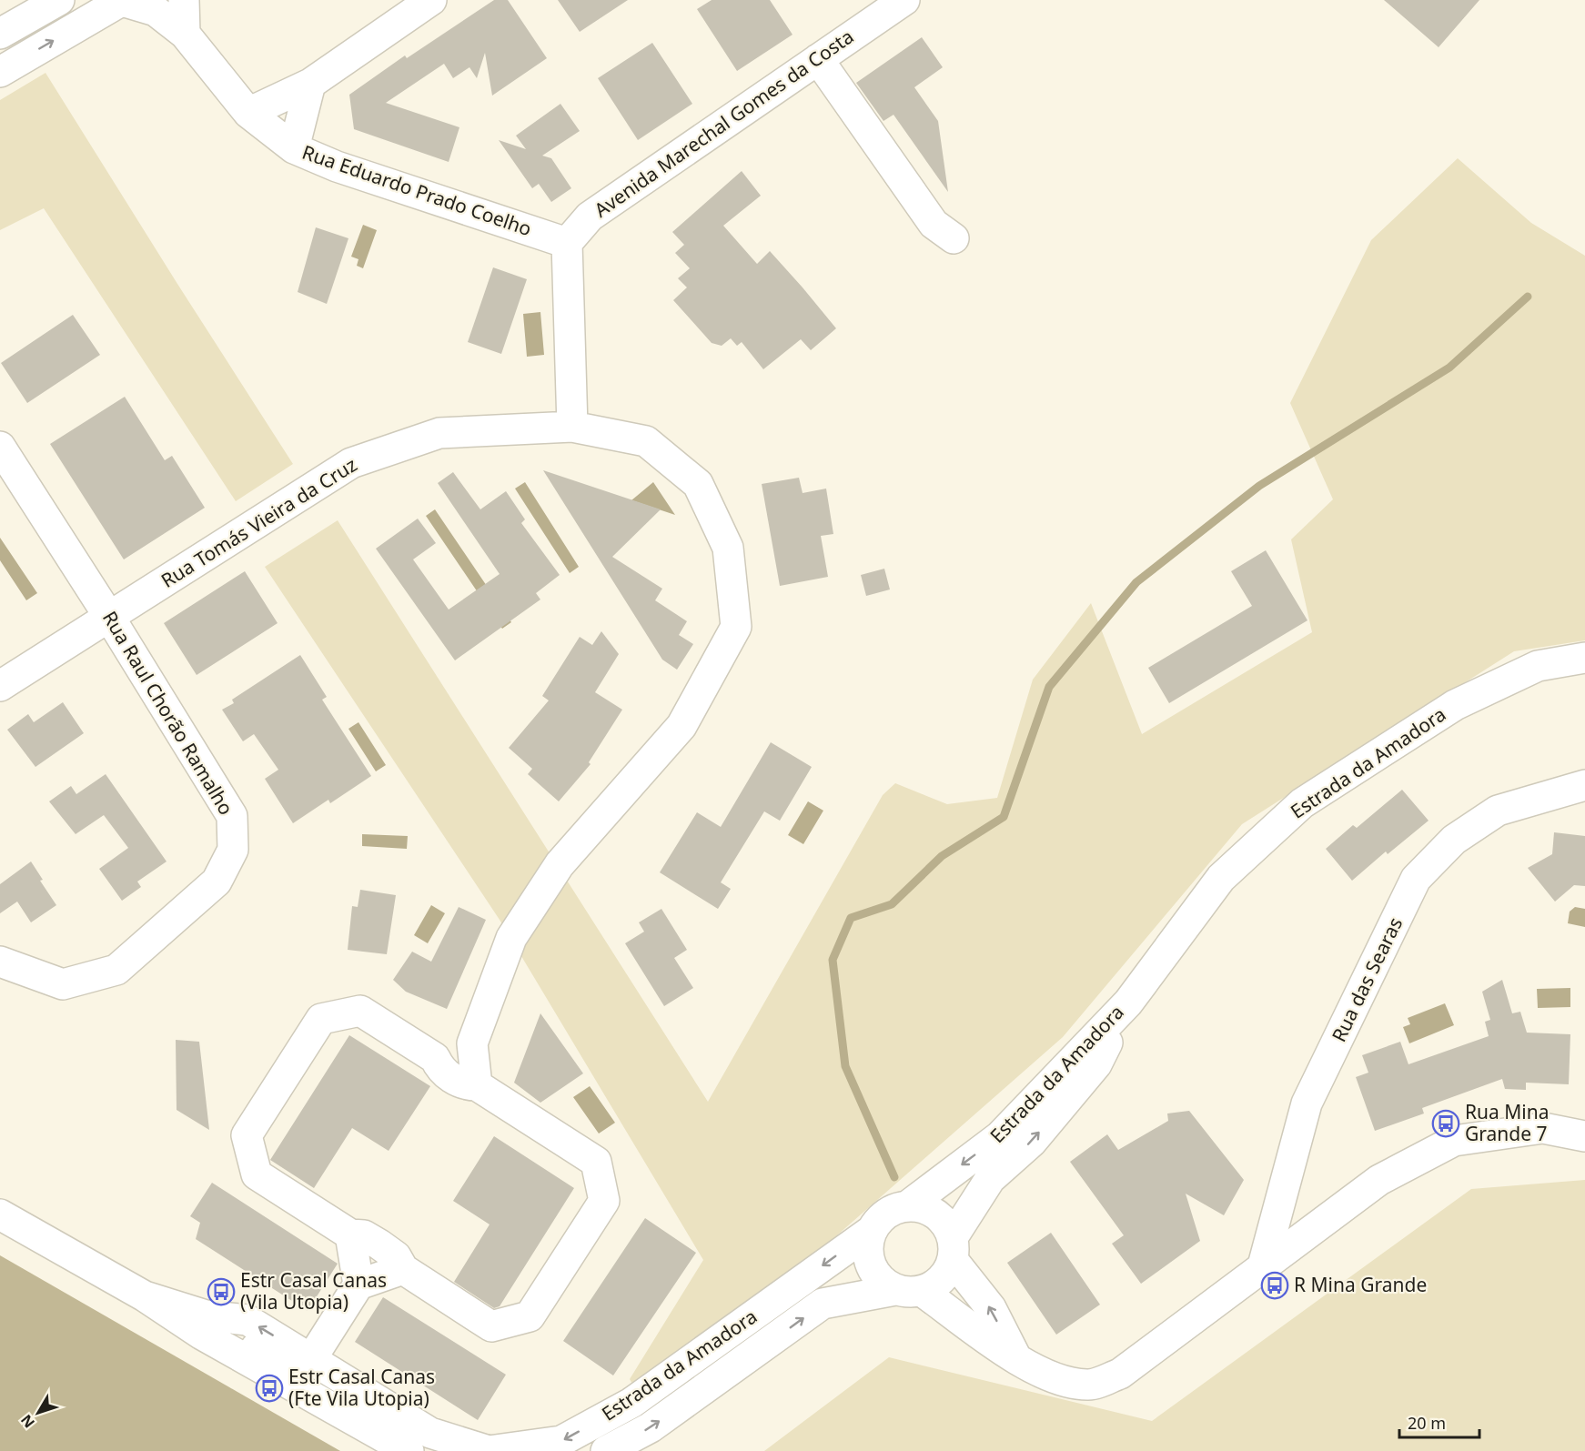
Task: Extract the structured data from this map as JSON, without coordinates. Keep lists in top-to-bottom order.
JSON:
{
  "streets": {
    "street": [
      "Avenida Marechal Gomes da Costa",
      "Rua Eduardo Prado Coelho",
      "Rua Tomás Vieira da Cruz",
      "Rua Raul Chorão Ramalho",
      "Estrada da Amadora",
      "Rua das Searas"
    ]
  },
  "crossings": [
    ["Avenida Marechal Gomes da Costa", "Rua Eduardo Prado Coelho"],
    ["Rua Tomás Vieira da Cruz", "Rua Raul Chorão Ramalho"]
  ],
  "places": {
    "bus stop": [
      "Rua Mina Grande 7",
      "R Mina Grande",
      "Estr Casal Canas (Vila Utopia)",
      "Estr Casal Canas (Fte Vila Utopia)"
    ]
  },
  "scale_bar": "20 m",
  "north": "bottom left"
}
